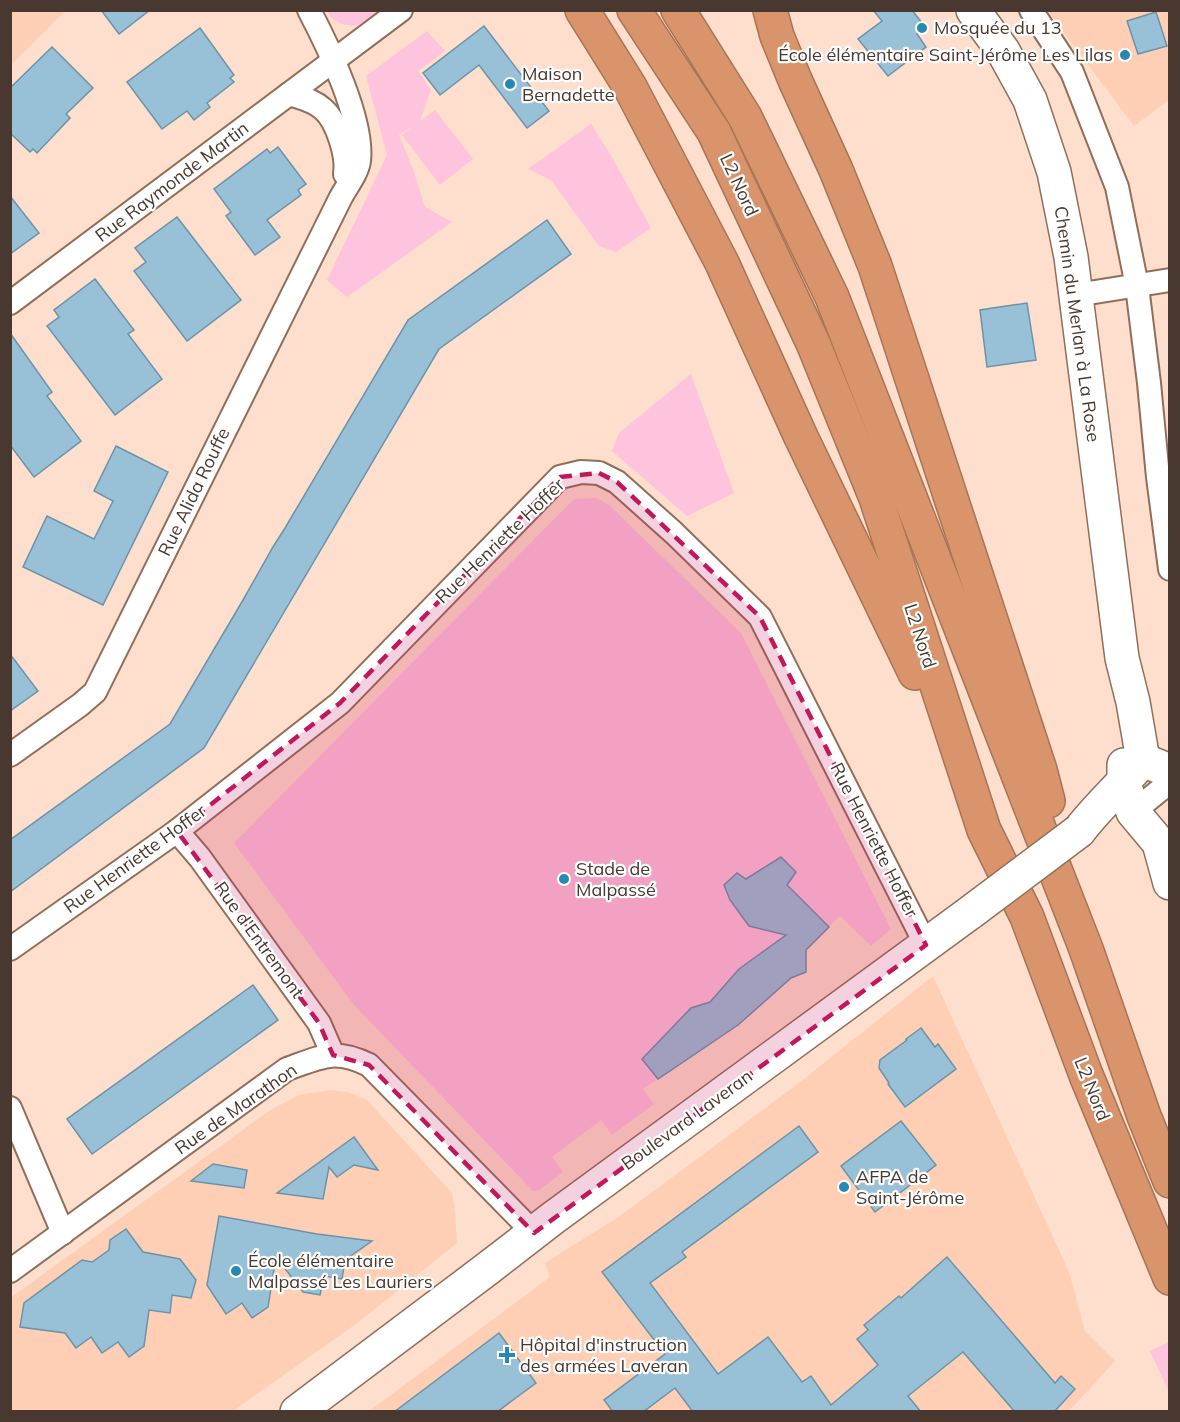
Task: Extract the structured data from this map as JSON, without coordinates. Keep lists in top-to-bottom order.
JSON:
{
  "streets": {
    "highway": ["L2 Nord"],
    "street": [
      "Rue Raymonde Martin",
      "Chemin du Merlan à La Rose",
      "Rue Alida Rouffe",
      "Rue Henriette Hoffer",
      "Rue d'Entremont",
      "Rue de Marathon",
      "Boulevard Laveran"
    ]
  },
  "crossings": [
    ["Rue Raymonde Martin", "Rue Alida Rouffe"],
    ["Chemin du Merlan à La Rose", "Boulevard Laveran"],
    ["Rue Henriette Hoffer", "Rue d'Entremont"],
    ["Rue Henriette Hoffer", "Boulevard Laveran"],
    ["Rue d'Entremont", "Rue de Marathon"],
    ["Rue de Marathon", "Boulevard Laveran"]
  ],
  "places": {
    "other": [
      "Mosquée du 13",
      "École élémentaire Saint-Jérôme Les Lilas",
      "Maison Bernadette",
      "Stade de Malpassé",
      "AFPA de Saint-Jérôme",
      "École élémentaire Malpassé Les Lauriers"
    ],
    "health": ["Hôpital d'instruction des armées Laveran"]
  }
}
